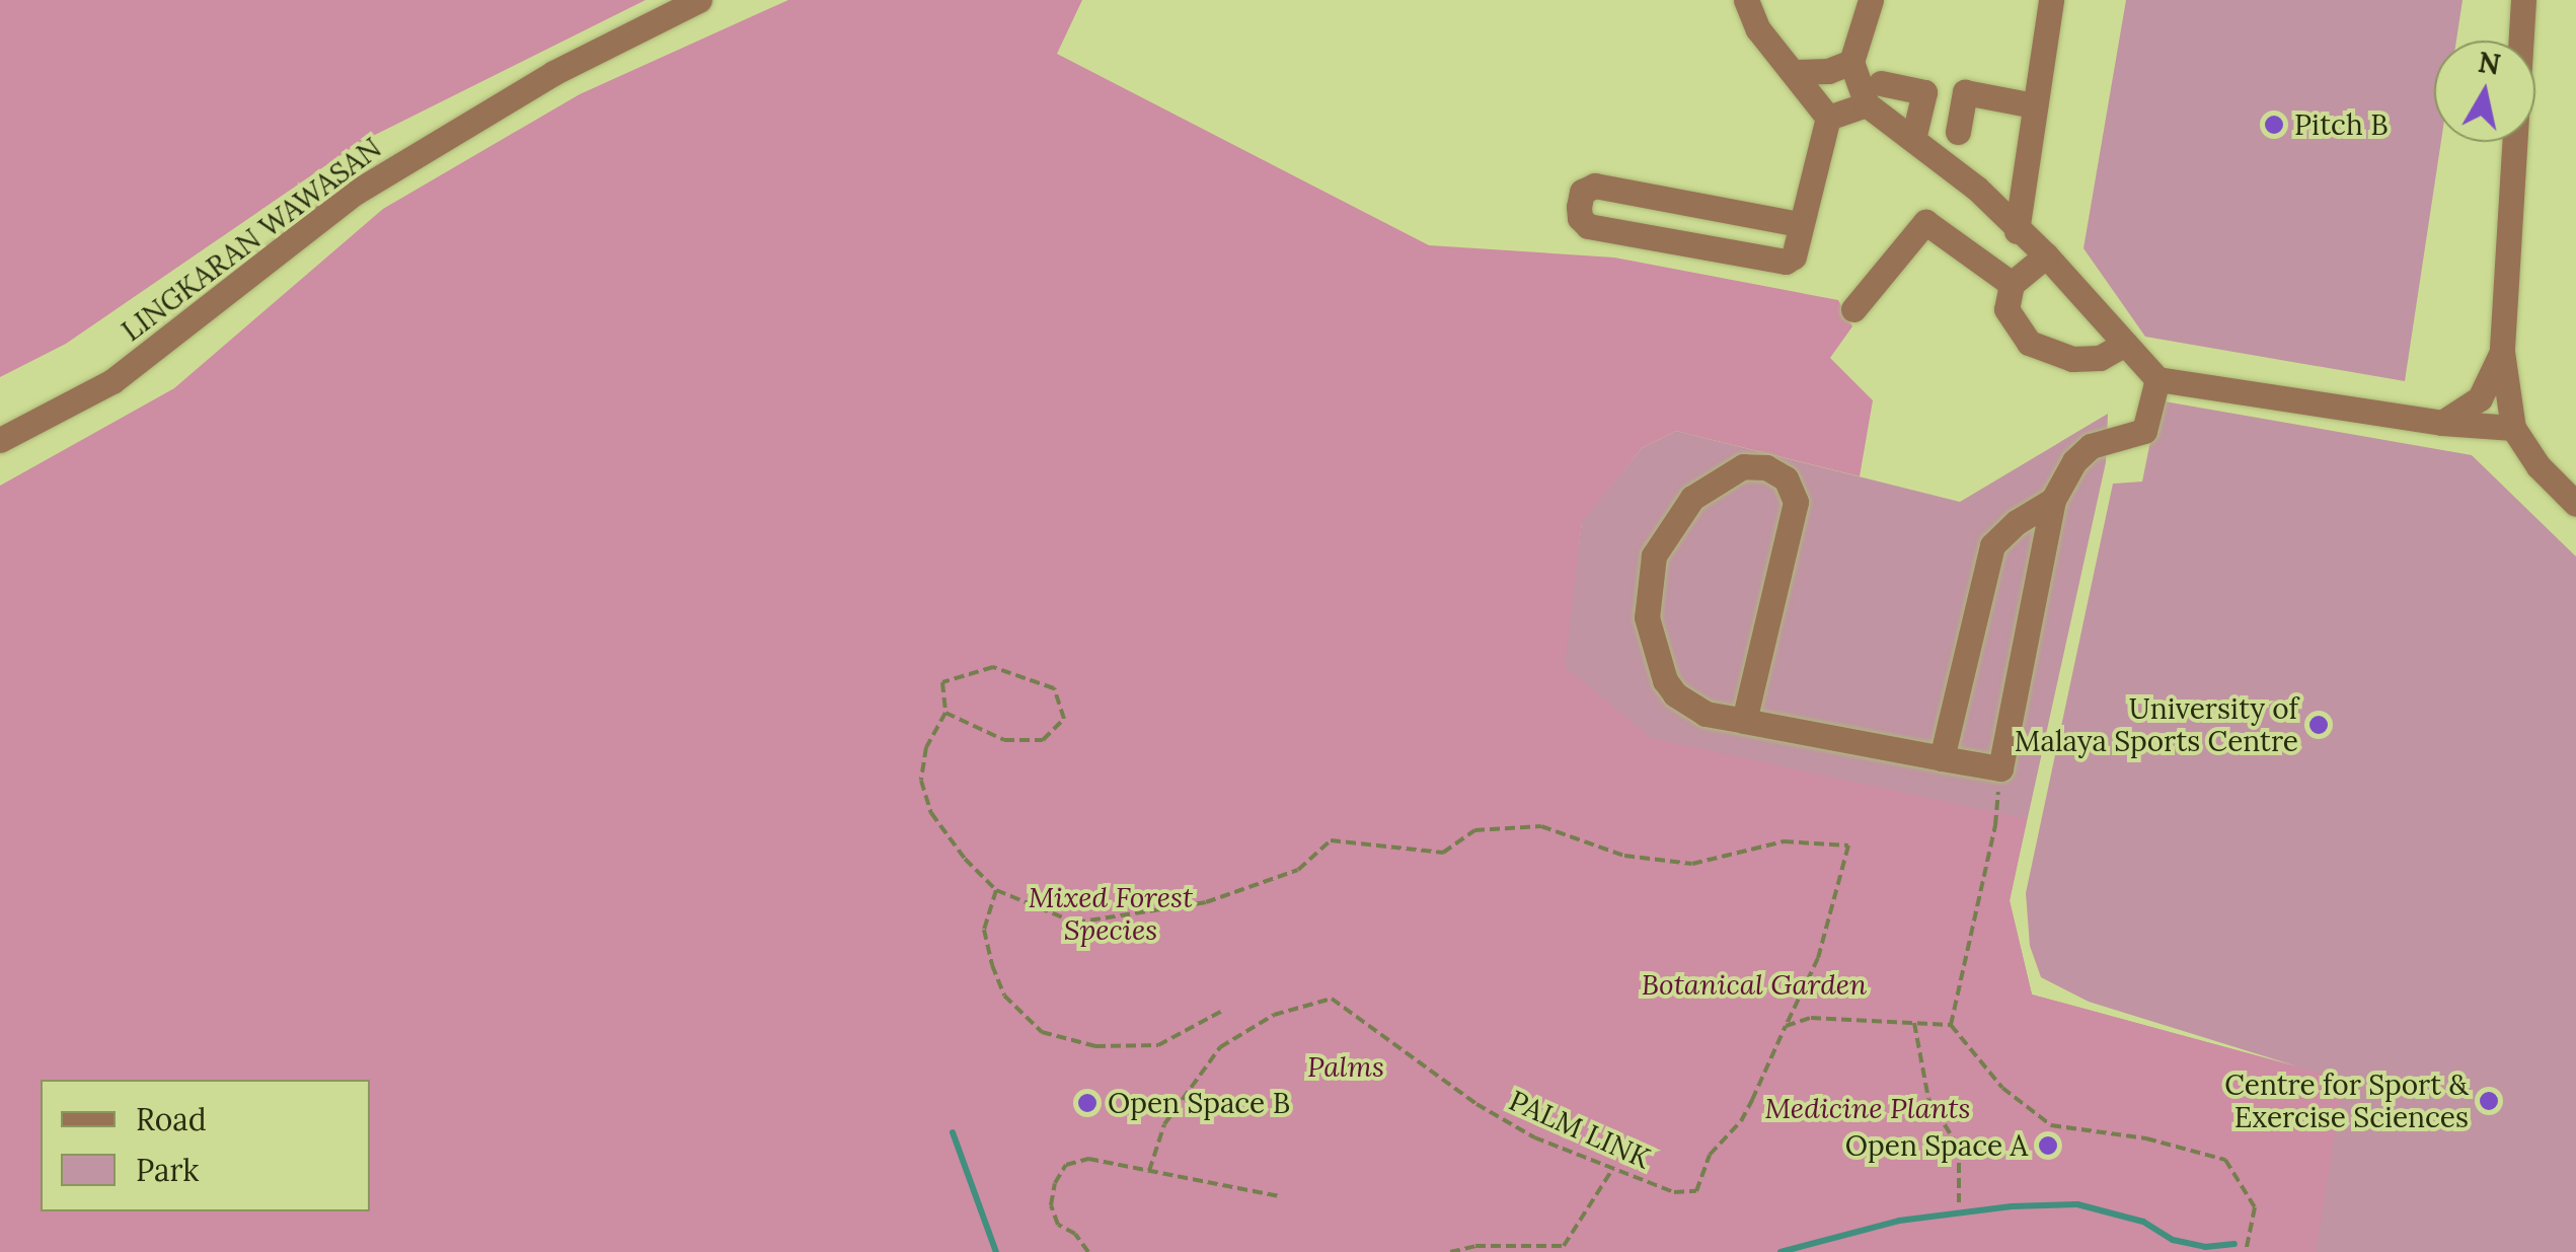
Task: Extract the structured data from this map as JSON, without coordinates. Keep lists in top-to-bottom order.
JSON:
{
  "streets": {
    "street": ["LINGKARAN WAWASAN"],
    "path": ["PALM LINK"]
  },
  "parks": [
    "Mixed Forest Species",
    "Botanical Garden",
    "Palms",
    "Medicine Plants"
  ],
  "places": [
    "Pitch B",
    "University of Malaya Sports Centre",
    "Centre for Sport & Exercise Sciences",
    "Open Space B",
    "Open Space A"
  ],
  "legend": ["Road", "Park"],
  "north": "top"
}
